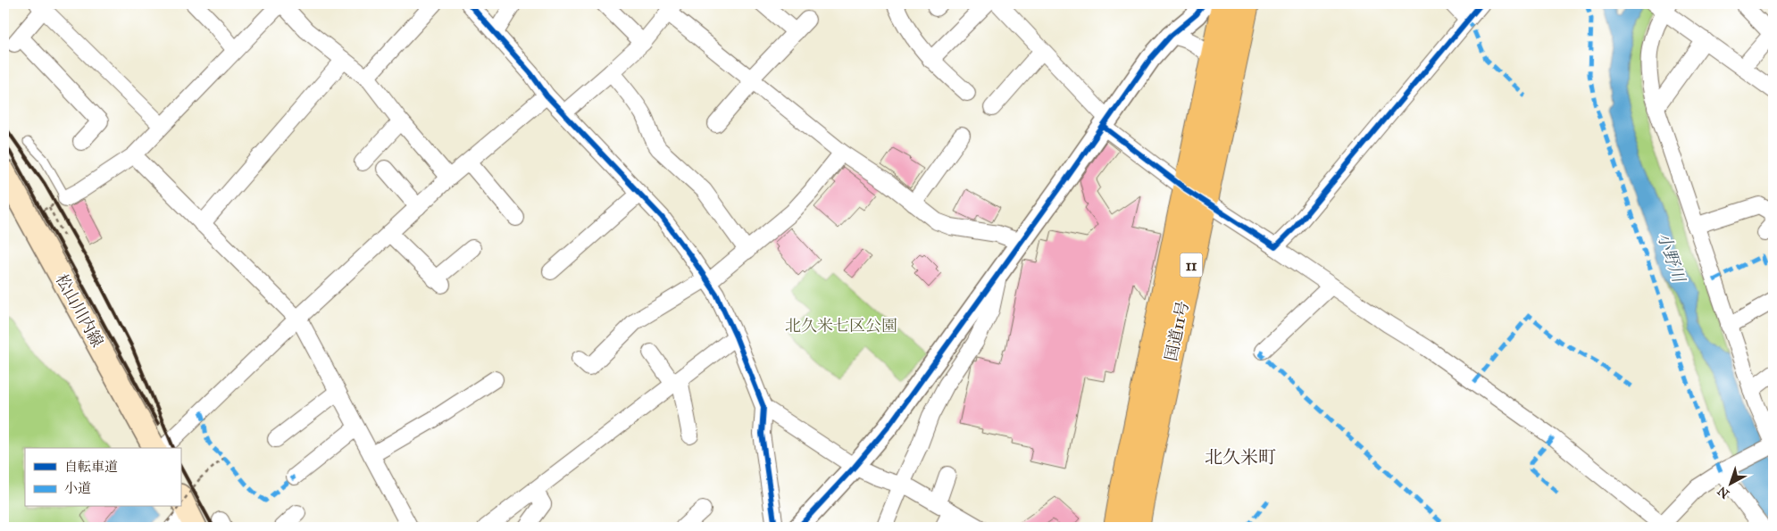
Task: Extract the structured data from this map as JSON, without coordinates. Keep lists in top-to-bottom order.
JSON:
{
  "streets": {
    "highway": ["11", "国道11号"],
    "main road": ["松山川内線"]
  },
  "districts": ["北久米町"],
  "water": ["小野川"],
  "parks": ["北久米七区公園"],
  "legend": ["自転車道", "小道"],
  "north": "bottom left"
}
